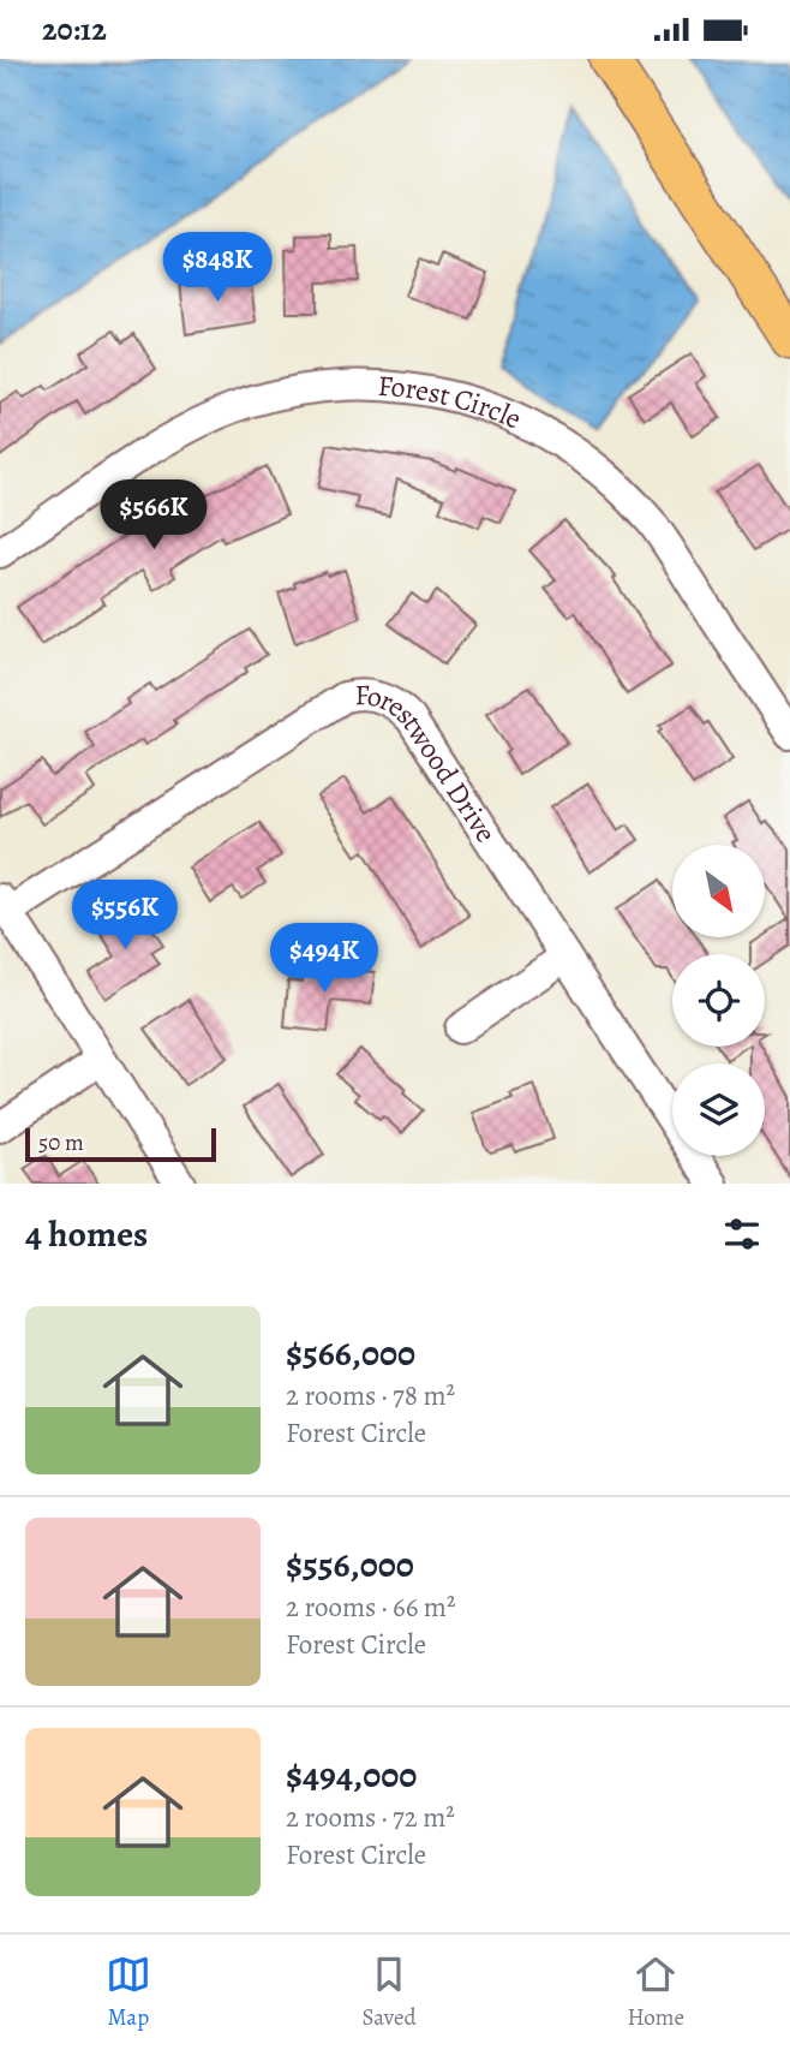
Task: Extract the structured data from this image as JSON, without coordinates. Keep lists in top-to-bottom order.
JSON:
{
  "streets": {
    "street": ["Forest Circle", "Forestwood Drive"]
  },
  "scale_bar": "50 m",
  "north": "bottom right",
  "page": {
    "status": "20:12",
    "price": [
      "$848K",
      "$566K",
      "$556K",
      "$494K"
    ],
    "scale": "50 m",
    "heading": "4 homes",
    "list": [
      {
        "name": "$566,000",
        "note": "2 rooms · 78 m² · Forest Circle"
      },
      {
        "name": "$556,000",
        "note": "2 rooms · 66 m² · Forest Circle"
      },
      {
        "name": "$494,000",
        "note": "2 rooms · 72 m² · Forest Circle"
      }
    ],
    "tabs": ["Map", "Saved", "Home"]
  }
}
